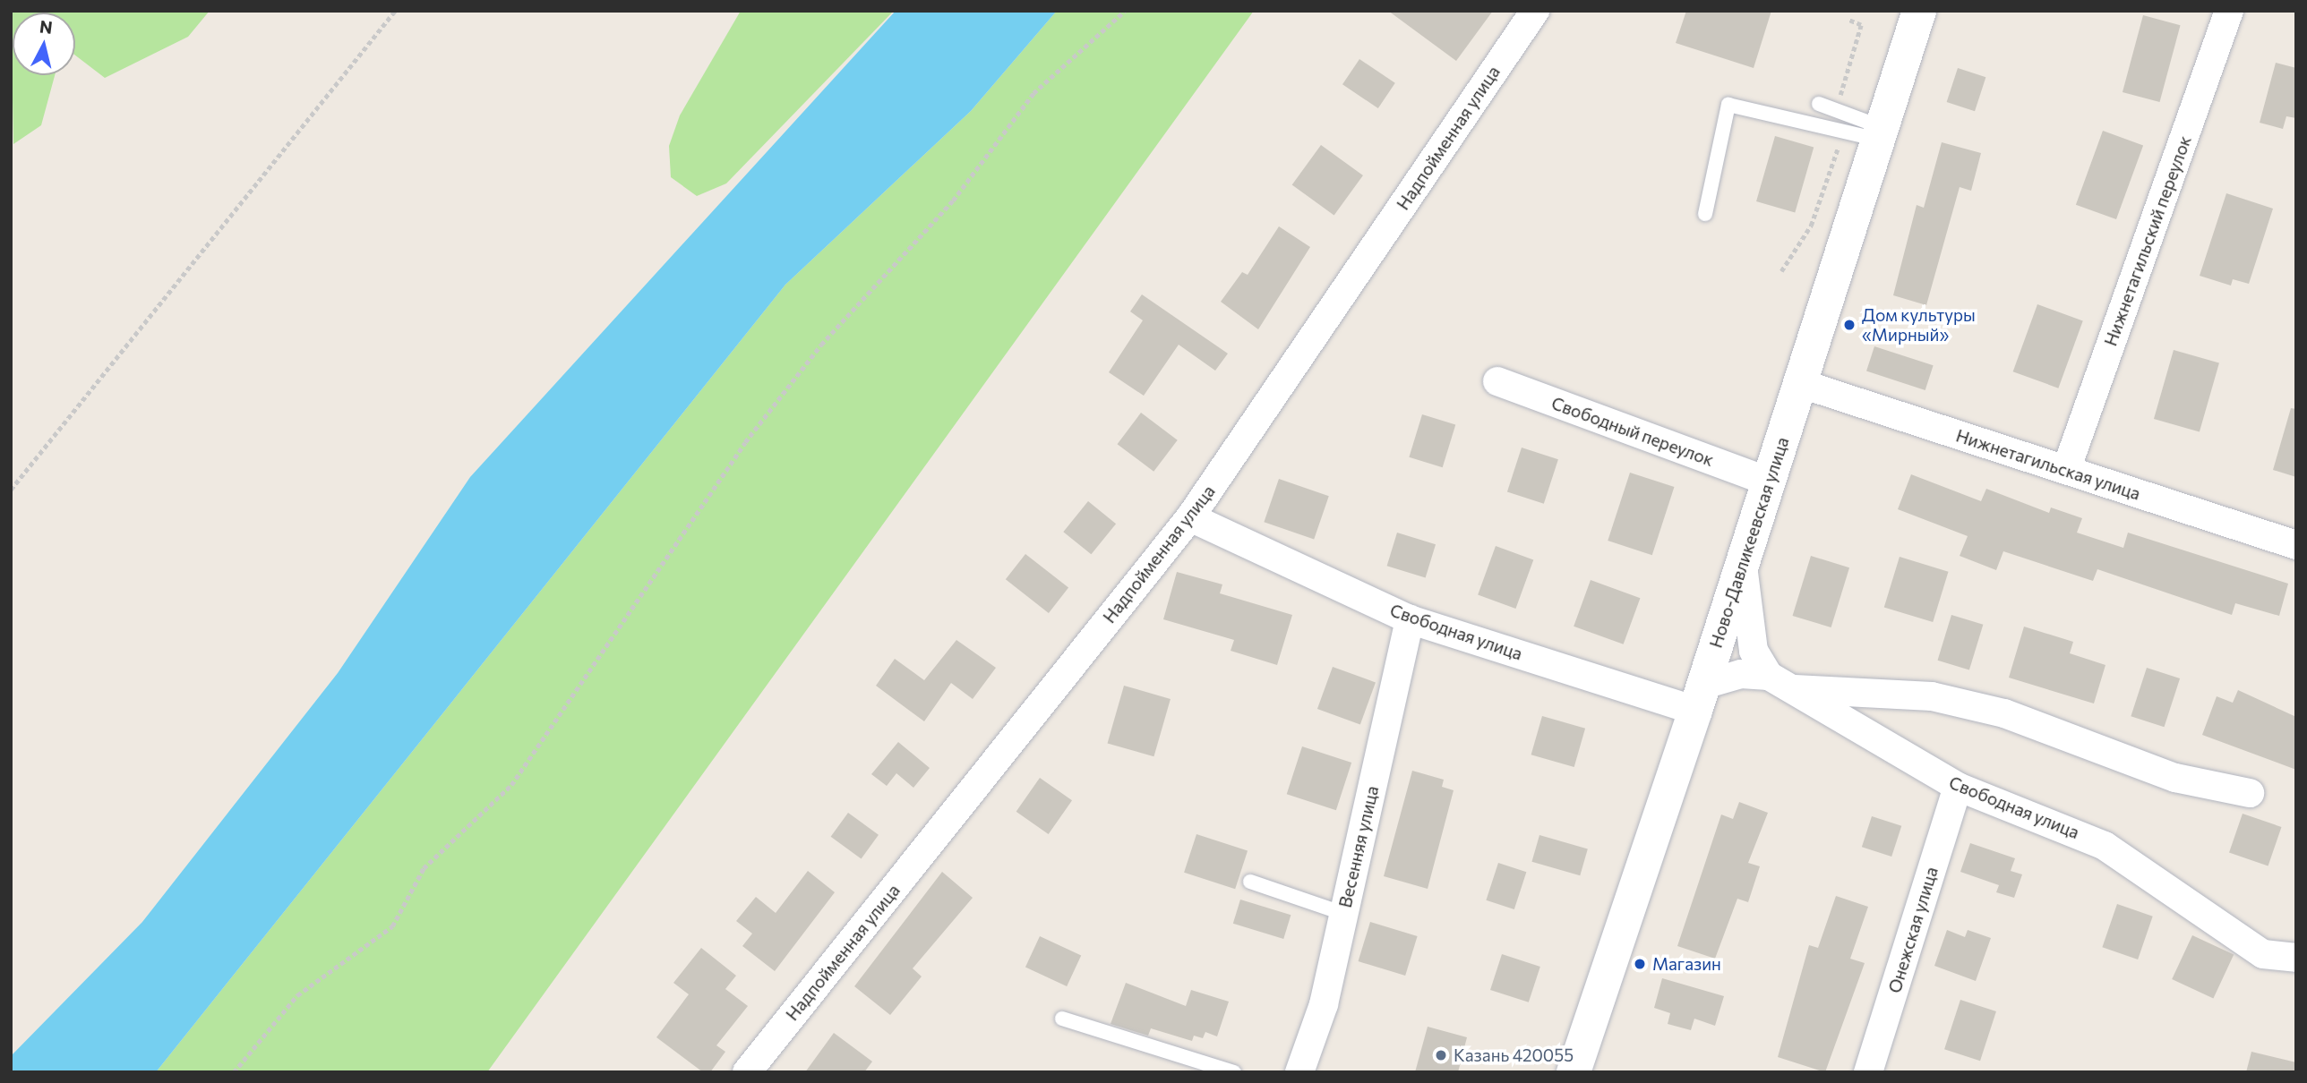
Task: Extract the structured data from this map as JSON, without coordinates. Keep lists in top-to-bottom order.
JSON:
{
  "streets": {
    "street": [
      "Надпойменная улица",
      "Нижнетагильский переулок",
      "Свободный переулок",
      "Нижнетагильская улица",
      "Ново-Давликеевская улица",
      "Свободная улица",
      "Весенняя улица",
      "Онежская улица"
    ]
  },
  "crossings": [
    ["Надпойменная улица", "Свободная улица"],
    ["Нижнетагильский переулок", "Нижнетагильская улица"],
    ["Свободный переулок", "Ново-Давликеевская улица"],
    ["Нижнетагильская улица", "Ново-Давликеевская улица"],
    ["Ново-Давликеевская улица", "Свободная улица"],
    ["Свободная улица", "Весенняя улица"],
    ["Свободная улица", "Онежская улица"]
  ],
  "places": ["Дом культуры «Мирный»", "Магазин", "Казань 420055"],
  "north": "top"
}
